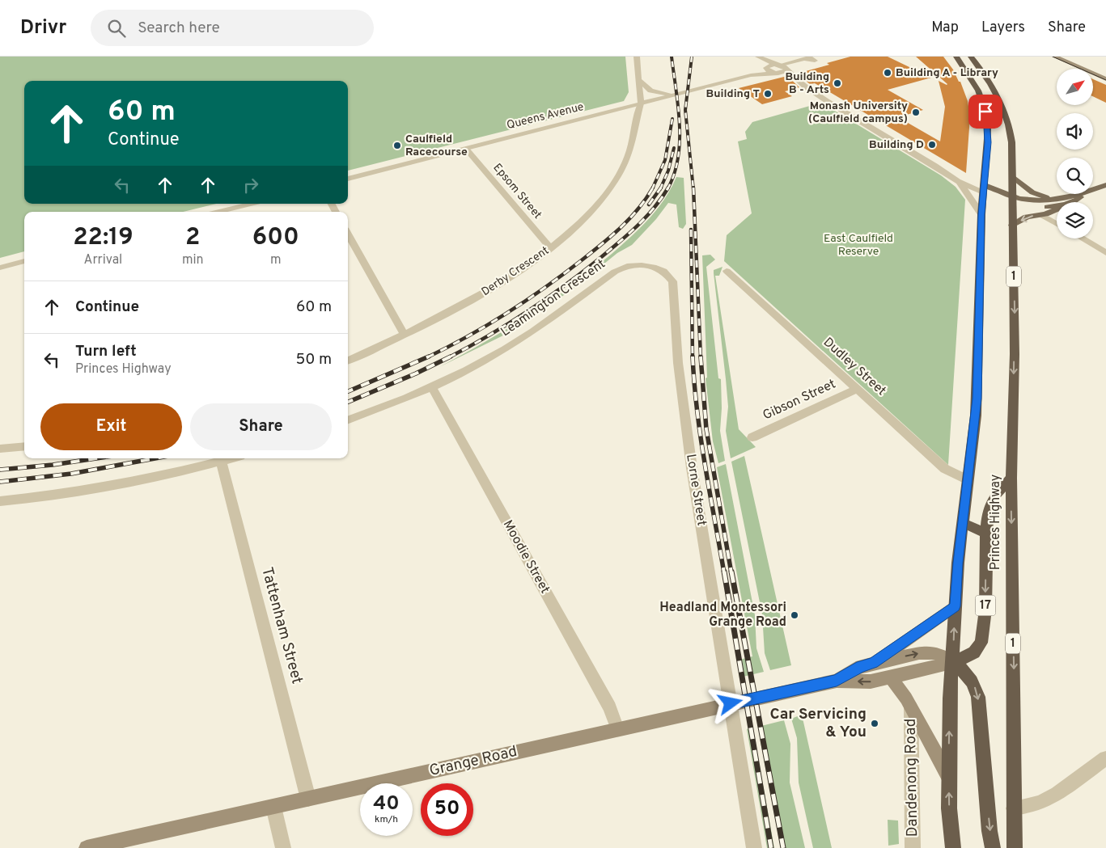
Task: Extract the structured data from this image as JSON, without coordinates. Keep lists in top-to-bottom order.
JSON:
{
  "streets": {
    "highway": ["1", "Princes Highway", "17"],
    "main road": ["Grange Road"],
    "street": [
      "Queens Avenue",
      "Epsom Street",
      "Derby Crescent",
      "Leamington Crescent",
      "Dudley Street",
      "Gibson Street",
      "Lorne Street",
      "Moodie Street",
      "Tattenham Street",
      "Dandenong Road"
    ]
  },
  "crossings": [
    ["Queens Avenue", "Epsom Street"],
    ["Queens Avenue", "Derby Crescent"],
    ["Epsom Street", "Derby Crescent"],
    ["1", "Princes Highway"],
    ["Leamington Crescent", "Lorne Street"],
    ["Leamington Crescent", "Moodie Street"],
    ["Dudley Street", "Gibson Street"],
    ["Lorne Street", "Grange Road"],
    ["Princes Highway", "17"],
    ["Moodie Street", "Grange Road"],
    ["17", "Grange Road"],
    ["Tattenham Street", "Grange Road"]
  ],
  "parks": ["East Caulfield Reserve"],
  "places": [
    "Building A - Library",
    "Building B - Arts",
    "Building T",
    "Monash University (Caulfield campus)",
    "Building D",
    "Caulfield Racecourse",
    "Headland Montessori Grange Road",
    "Car Servicing & You"
  ],
  "north": "top right",
  "page": {
    "header": "Drivr",
    "search": "Search here",
    "nav": ["Map", "Layers", "Share"],
    "turn": ["60 m", "Continue"],
    "eta": [
      "22:19",
      "Arrival",
      "2",
      "min",
      "600",
      "m"
    ],
    "list": [
      {
        "name": "Continue",
        "value": "60 m"
      },
      {
        "name": "Turn left",
        "note": "Princes Highway",
        "value": "50 m"
      }
    ],
    "buttons": ["Exit", "Share"],
    "speed": "40 km/h",
    "limit": "50"
  }
}
